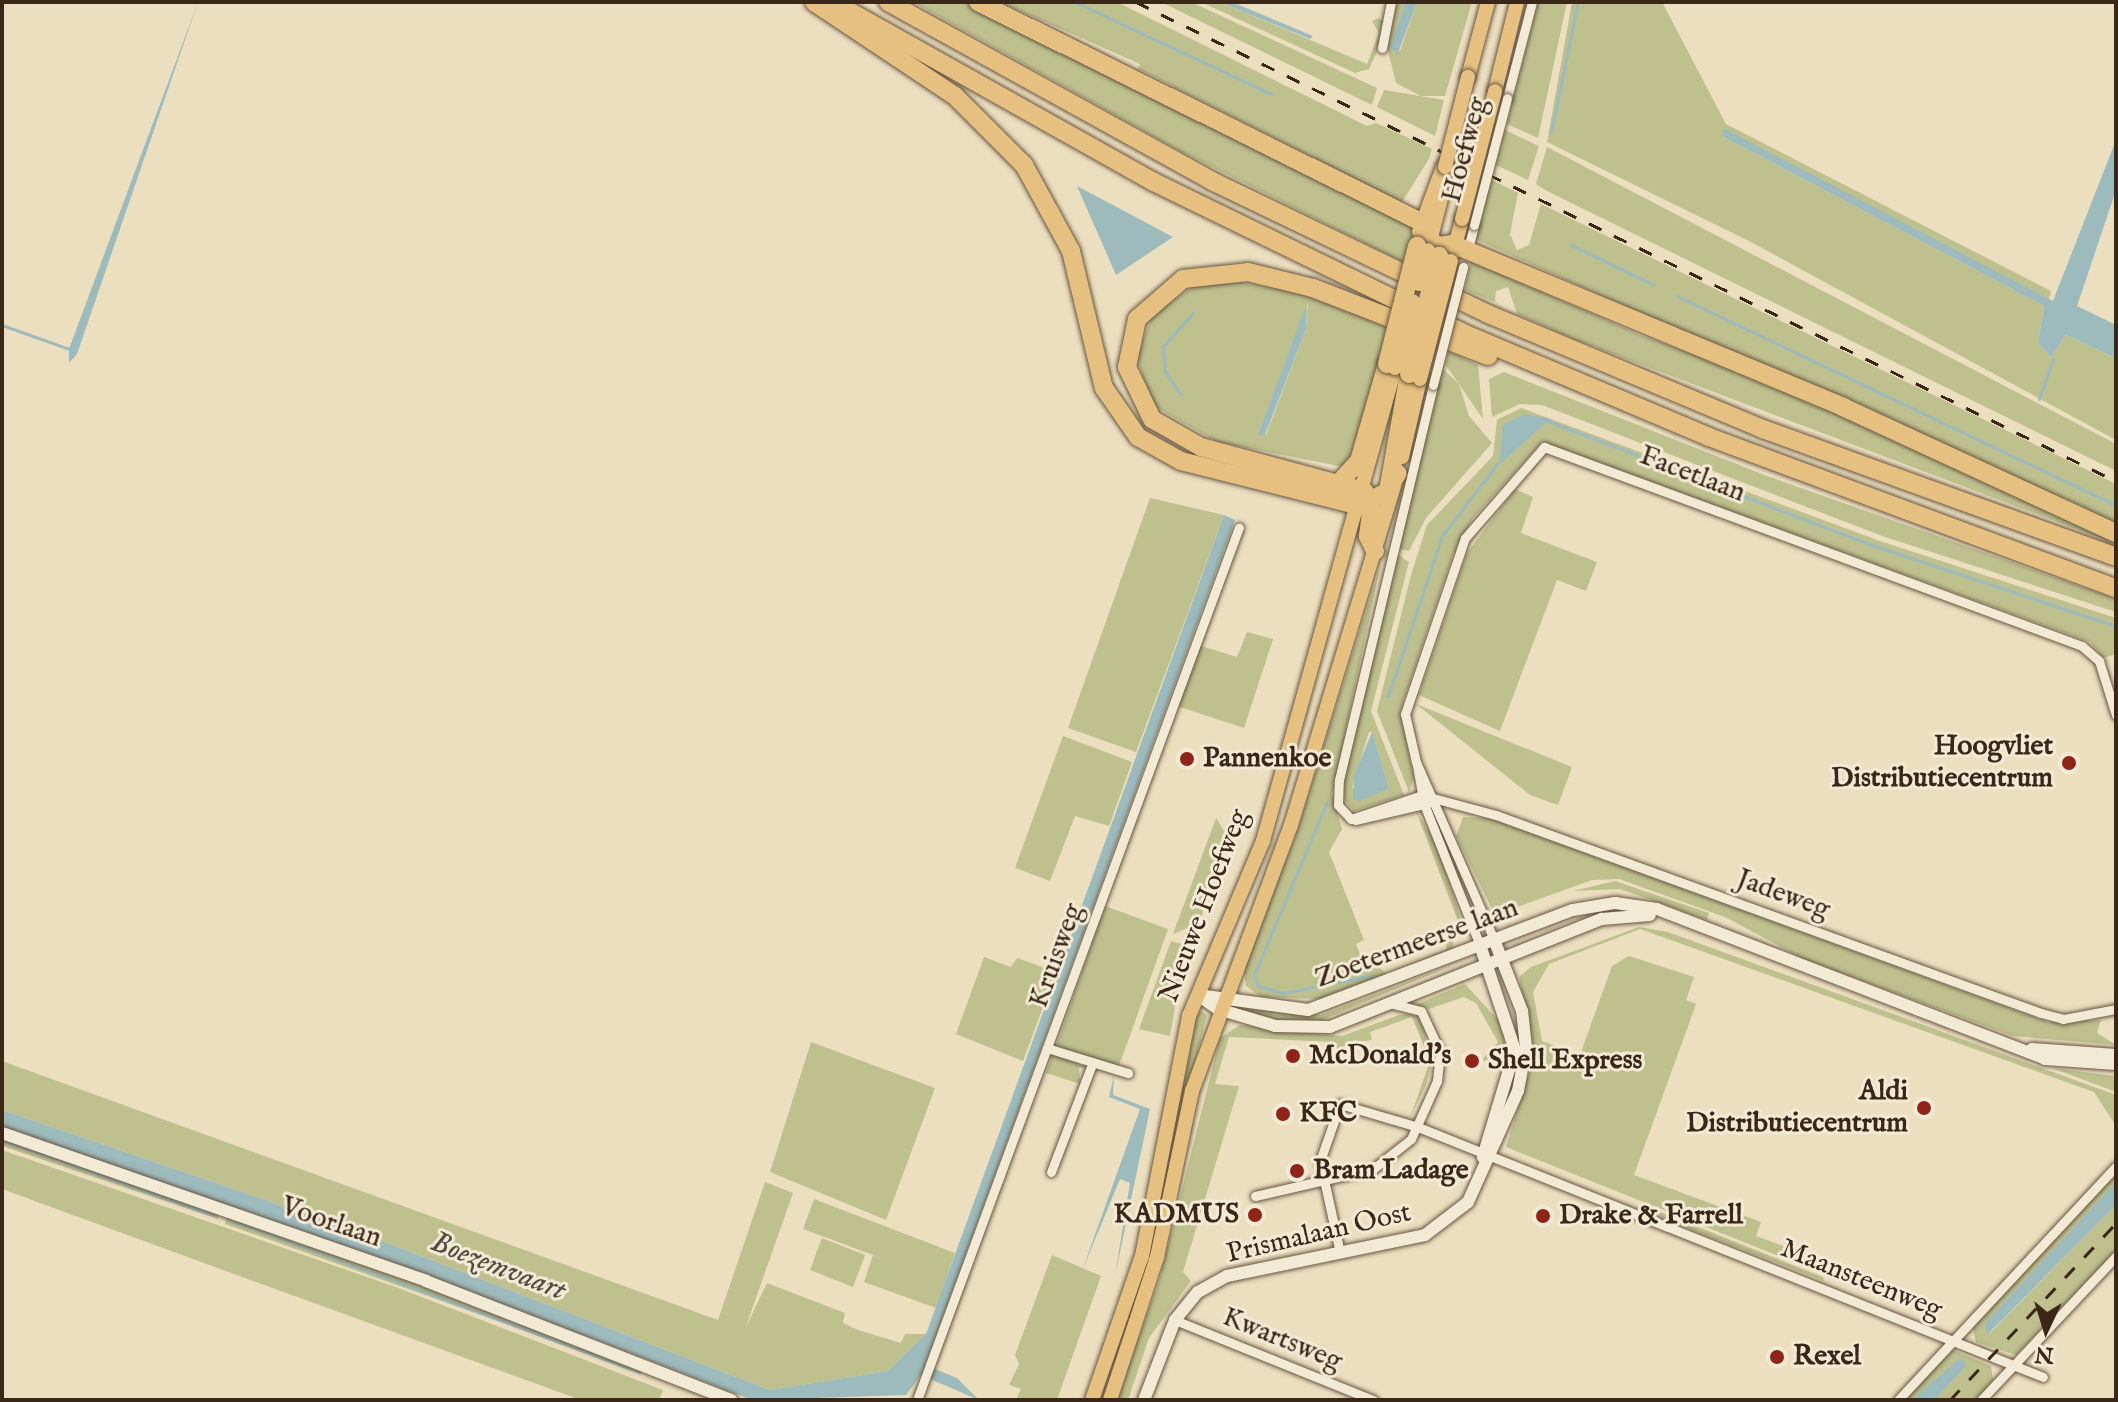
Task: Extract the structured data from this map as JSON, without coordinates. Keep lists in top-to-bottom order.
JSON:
{
  "streets": {
    "main road": ["Hoefweg", "Nieuwe Hoefweg"],
    "street": [
      "Facetlaan",
      "Jadeweg",
      "Zoetermeerse laan",
      "Kruisweg",
      "Voorlaan",
      "Prismalaan Oost",
      "Maansteenweg",
      "Kwartsweg"
    ]
  },
  "crossings": [
    ["Hoefweg", "Nieuwe Hoefweg"],
    ["Facetlaan", "Jadeweg"],
    ["Facetlaan", "Nieuwe Hoefweg"],
    ["Facetlaan", "Zoetermeerse laan"],
    ["Facetlaan", "Prismalaan Oost"],
    ["Nieuwe Hoefweg", "Zoetermeerse laan"],
    ["Zoetermeerse laan", "Prismalaan Oost"],
    ["Prismalaan Oost", "Maansteenweg"],
    ["Prismalaan Oost", "Kwartsweg"]
  ],
  "water": ["Boezemvaart"],
  "places": [
    "Pannenkoe",
    "Hoogvliet Distributiecentrum",
    "McDonald's",
    "Shell Express",
    "Aldi Distributiecentrum",
    "KFC",
    "Bram Ladage",
    "KADMUS",
    "Drake & Farrell",
    "Rexel"
  ],
  "north": "bottom"
}
